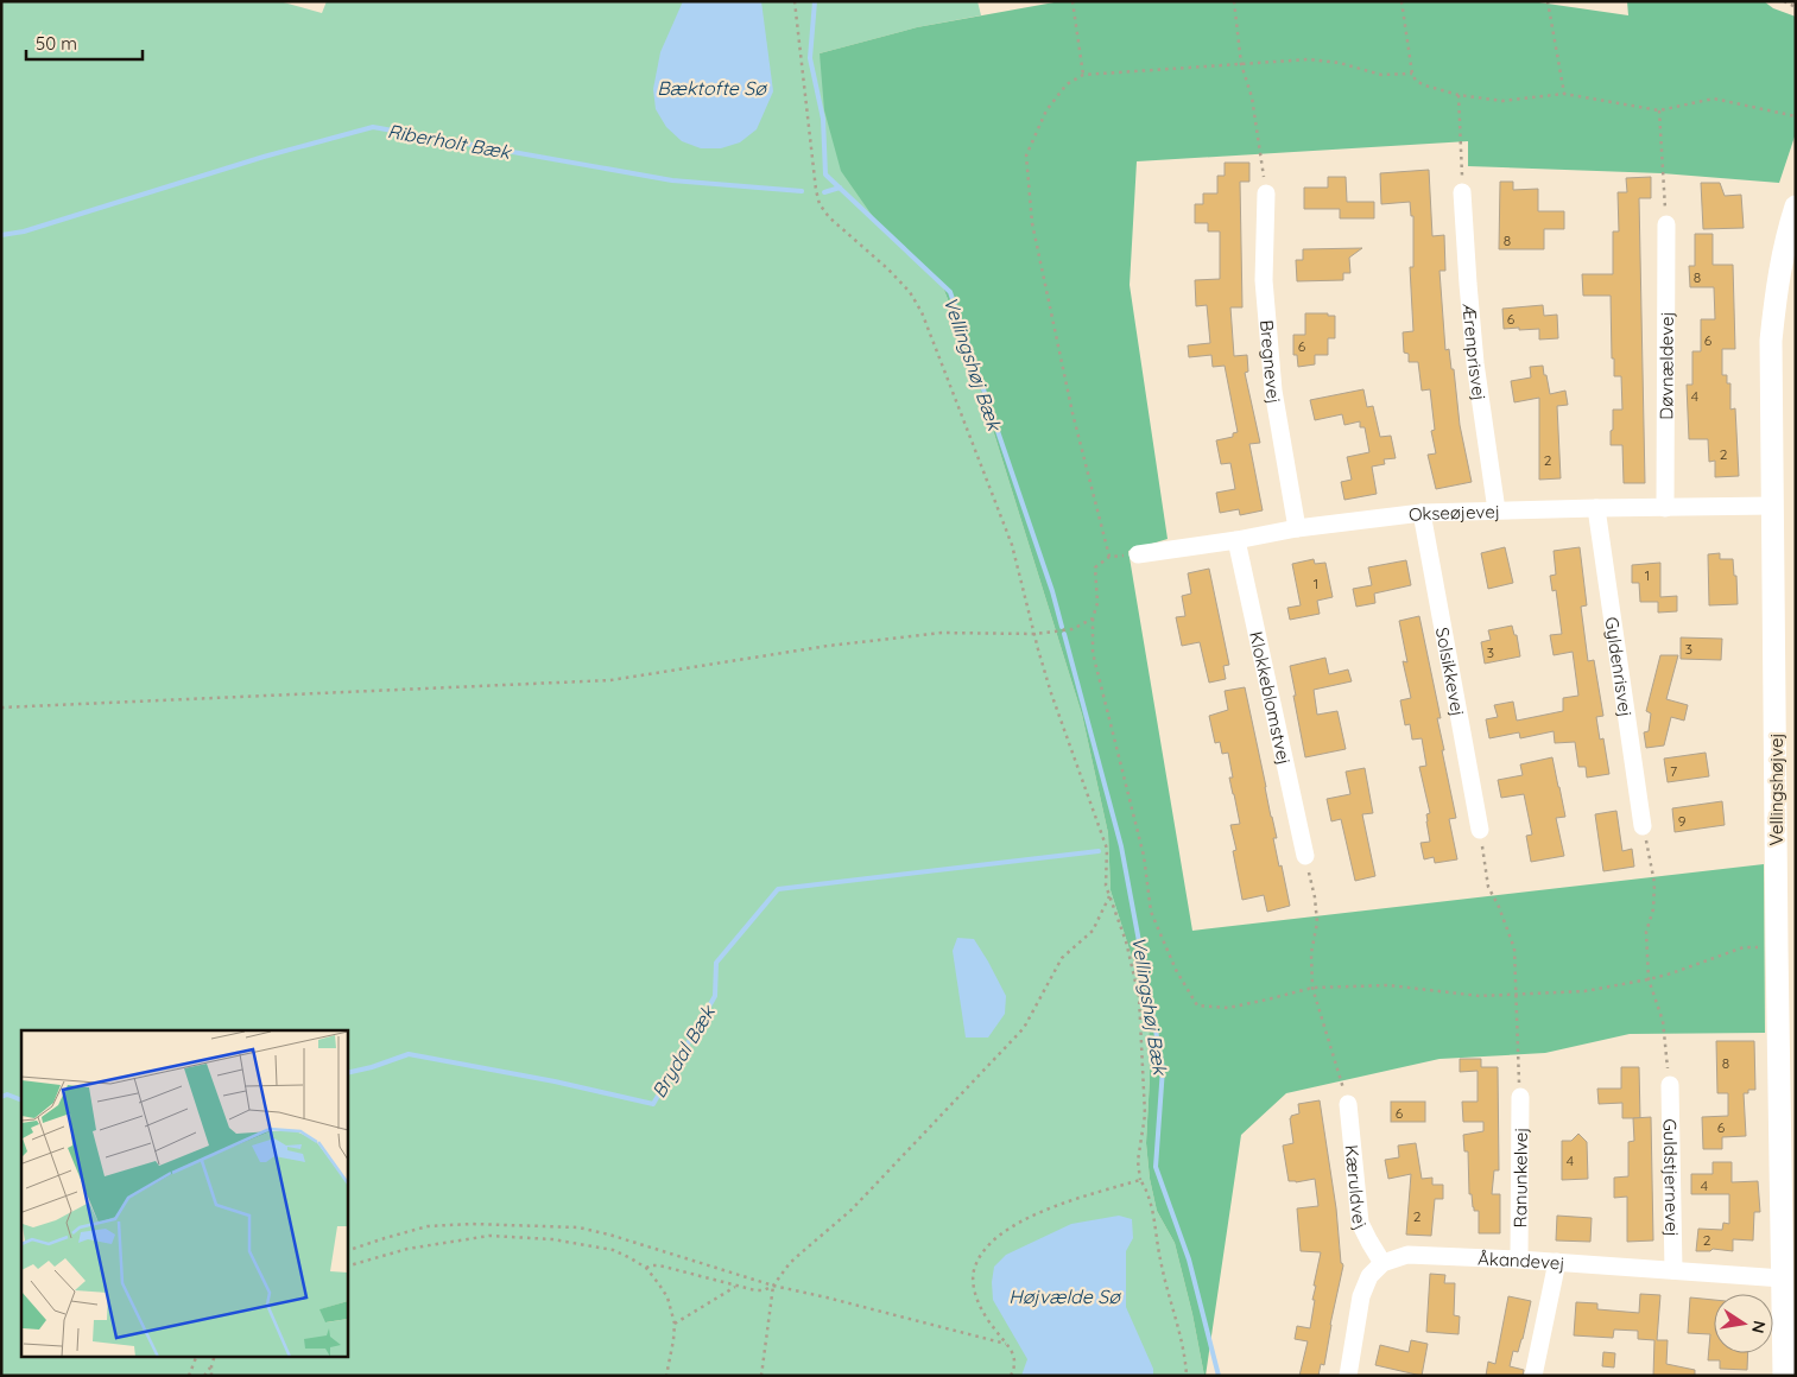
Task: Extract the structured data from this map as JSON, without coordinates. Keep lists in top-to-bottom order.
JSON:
{
  "streets": {
    "street": [
      "Ærenprisvej",
      "Bregnevej",
      "Døvnældevej",
      "Okseøjevej",
      "Gyldenrisvej",
      "Solsikkevej",
      "Klokkeblomstvej",
      "Vellingshøjvej",
      "Ranunkelvej",
      "Guldstjernevej",
      "Kæruldvej",
      "Åkandevej"
    ]
  },
  "crossings": [
    ["Ærenprisvej", "Okseøjevej"],
    ["Bregnevej", "Okseøjevej"],
    ["Døvnældevej", "Okseøjevej"],
    ["Okseøjevej", "Gyldenrisvej"],
    ["Okseøjevej", "Solsikkevej"],
    ["Okseøjevej", "Klokkeblomstvej"],
    ["Okseøjevej", "Vellingshøjvej"],
    ["Vellingshøjvej", "Åkandevej"],
    ["Ranunkelvej", "Åkandevej"],
    ["Guldstjernevej", "Åkandevej"],
    ["Kæruldvej", "Åkandevej"]
  ],
  "water": [
    "Bæktofte Sø",
    "Riberholt Bæk",
    "Vellingshøj Bæk",
    "Brydal Bæk",
    "Højvælde Sø"
  ],
  "house_numbers": [
    "8",
    "8",
    "6",
    "6",
    "6",
    "4",
    "2",
    "2",
    "1",
    "1",
    "3",
    "3",
    "7",
    "9",
    "8",
    "6",
    "6",
    "4",
    "4",
    "2",
    "2"
  ],
  "scale_bar": "50 m",
  "north": "right"
}
